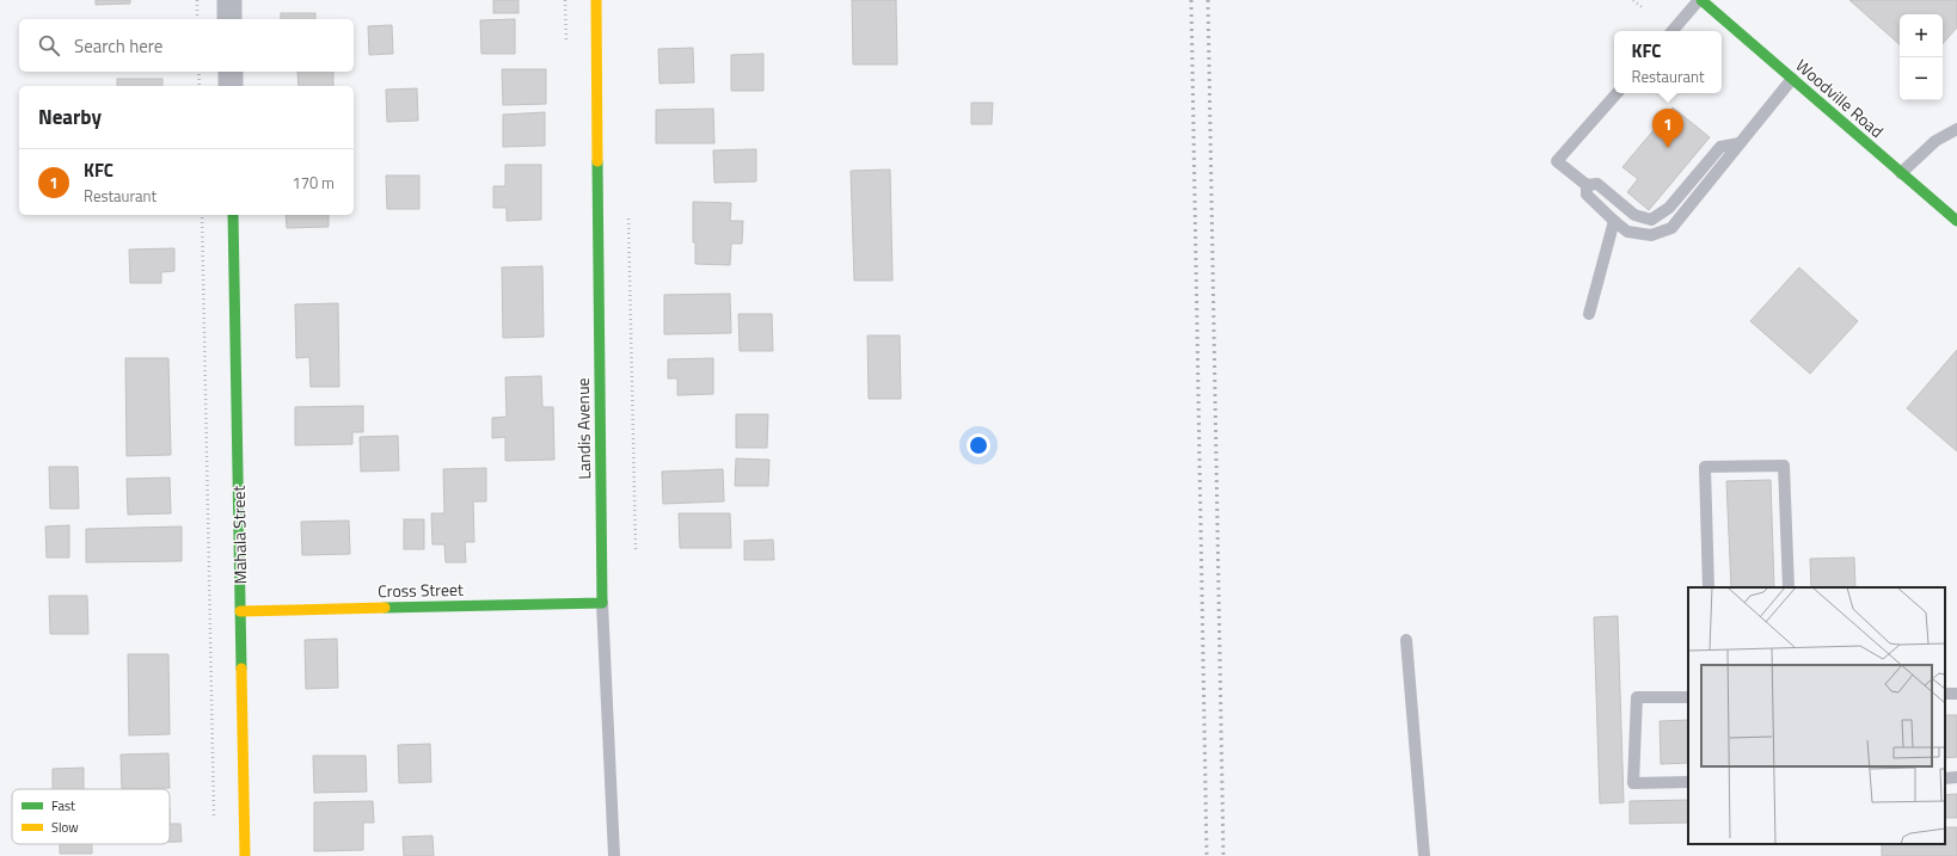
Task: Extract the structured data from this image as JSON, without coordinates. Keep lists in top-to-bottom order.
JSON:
{
  "streets": {
    "street": [
      "Woodville Road",
      "Landis Avenue",
      "Mahala Street",
      "Cross Street"
    ]
  },
  "crossings": [
    ["Landis Avenue", "Cross Street"],
    ["Mahala Street", "Cross Street"]
  ],
  "legend": ["Fast", "Slow"],
  "page": {
    "map_buttons": ["+", "−"],
    "search": "Search here",
    "popup": ["KFC", "Restaurant"],
    "heading": "Nearby",
    "pins": "1",
    "list": [
      {
        "mark": "1",
        "name": "KFC",
        "note": "Restaurant",
        "value": "170 m"
      }
    ]
  }
}
